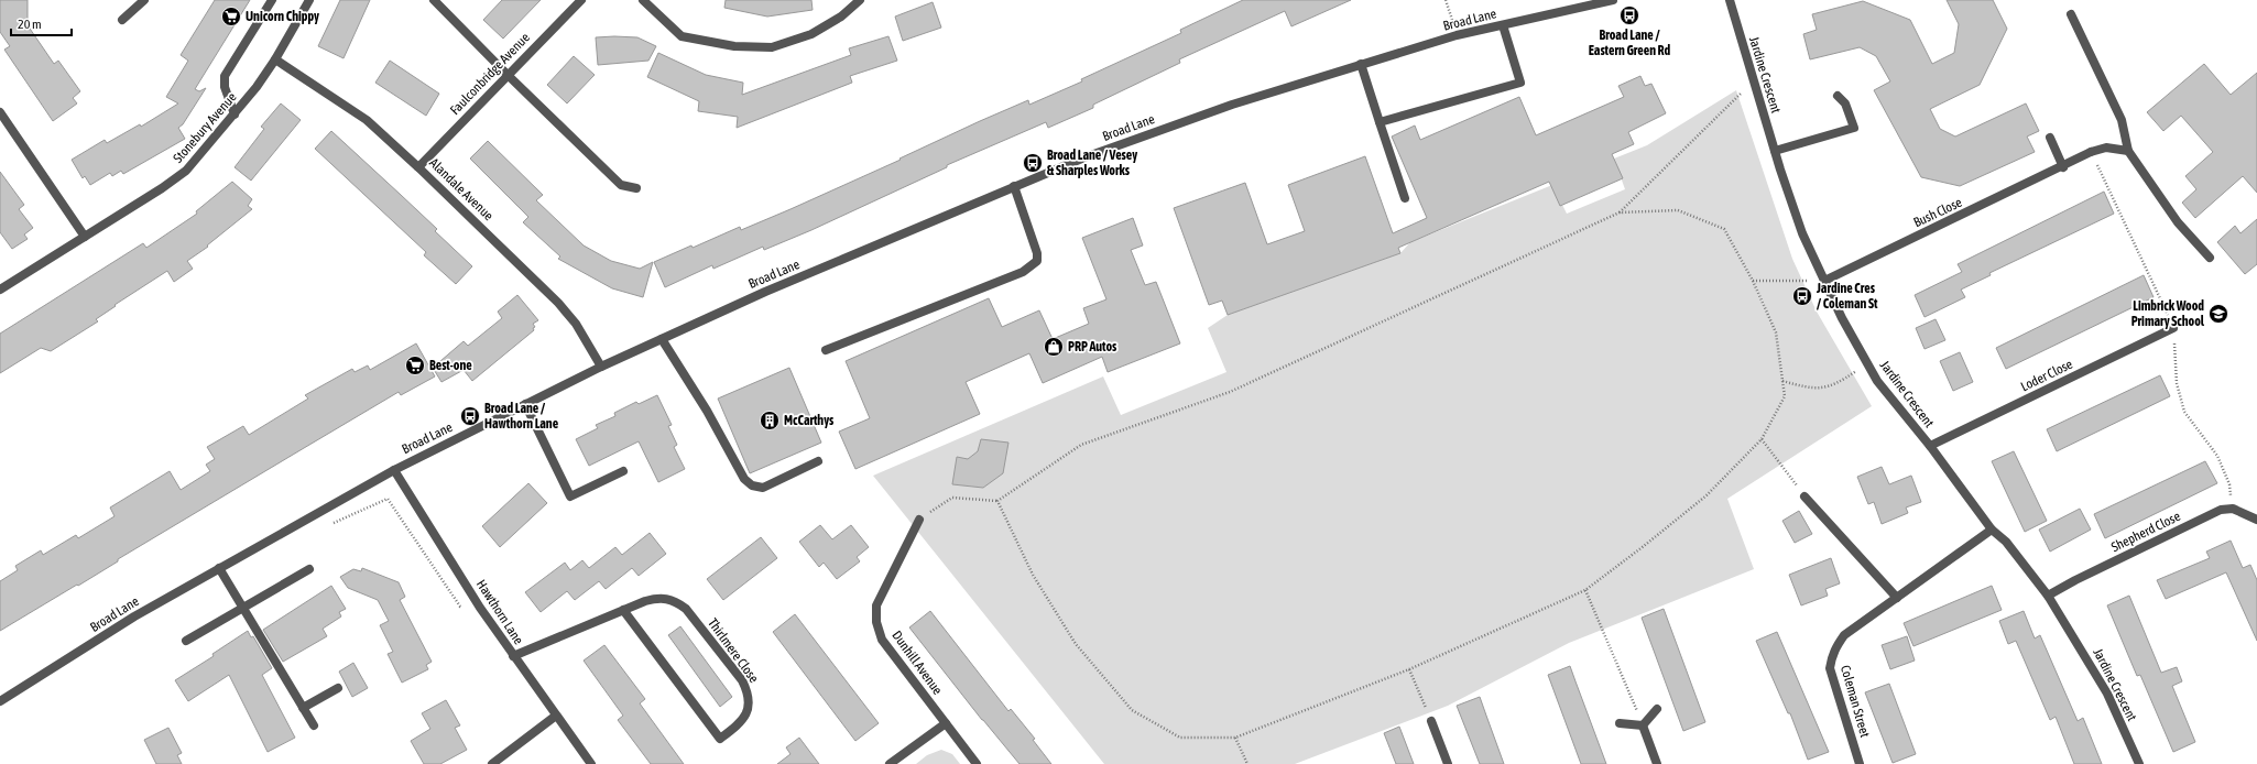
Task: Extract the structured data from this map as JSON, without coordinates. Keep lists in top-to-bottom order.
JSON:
{
  "streets": {
    "street": [
      "Broad Lane",
      "Faulconbridge Avenue",
      "Jardine Crescent",
      "Stonebury Avenue",
      "Alandale Avenue",
      "Bush Close",
      "Loder Close",
      "Shepherd Close",
      "Hawthorn Lane",
      "Thirlmere Close",
      "Dunhill Avenue",
      "Coleman Street"
    ]
  },
  "crossings": [
    ["Broad Lane", "Alandale Avenue"],
    ["Broad Lane", "Hawthorn Lane"],
    ["Faulconbridge Avenue", "Alandale Avenue"],
    ["Jardine Crescent", "Bush Close"],
    ["Jardine Crescent", "Loder Close"],
    ["Jardine Crescent", "Shepherd Close"],
    ["Jardine Crescent", "Coleman Street"],
    ["Stonebury Avenue", "Alandale Avenue"],
    ["Hawthorn Lane", "Thirlmere Close"]
  ],
  "places": {
    "bus stop": [
      "Broad Lane / Eastern Green Rd",
      "Broad Lane / Vesey & Sharples Works",
      "Jardine Cres / Coleman St",
      "Broad Lane / Hawthorn Lane"
    ],
    "supermarket": ["Unicorn Chippy", "Best-one"],
    "school or university": ["Limbrick Wood Primary School"],
    "shop": ["PRP Autos"],
    "building": ["McCarthys"]
  },
  "scale_bar": "20 m"
}
